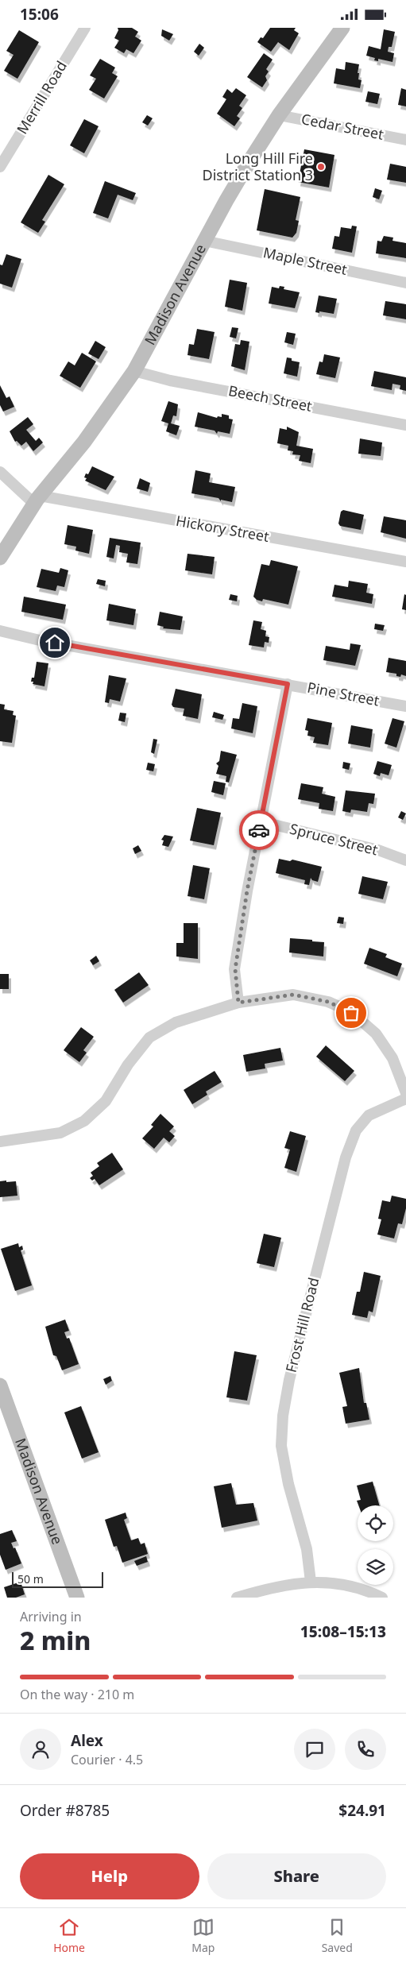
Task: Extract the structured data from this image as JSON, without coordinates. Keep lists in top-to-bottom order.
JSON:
{
  "streets": {
    "street": [
      "Merrill Road",
      "Cedar Street",
      "Maple Street",
      "Madison Avenue",
      "Beech Street",
      "Hickory Street",
      "Pine Street",
      "Spruce Street",
      "Frost Hill Road"
    ]
  },
  "crossings": [
    ["Cedar Street", "Madison Avenue"],
    ["Maple Street", "Madison Avenue"],
    ["Madison Avenue", "Beech Street"],
    ["Madison Avenue", "Hickory Street"]
  ],
  "places": ["Long Hill Fire District Station 3"],
  "scale_bar": "50 m",
  "page": {
    "status": "15:06",
    "scale": "50 m",
    "heading": ["2 min", "Arriving in", "15:08–15:13"],
    "panel": [
      "Alex",
      "Courier · 4.5",
      "Order #8785",
      "$24.91"
    ],
    "bar": "On the way · 210 m",
    "buttons": ["Help", "Share"],
    "tabs": ["Home", "Map", "Saved"]
  }
}
